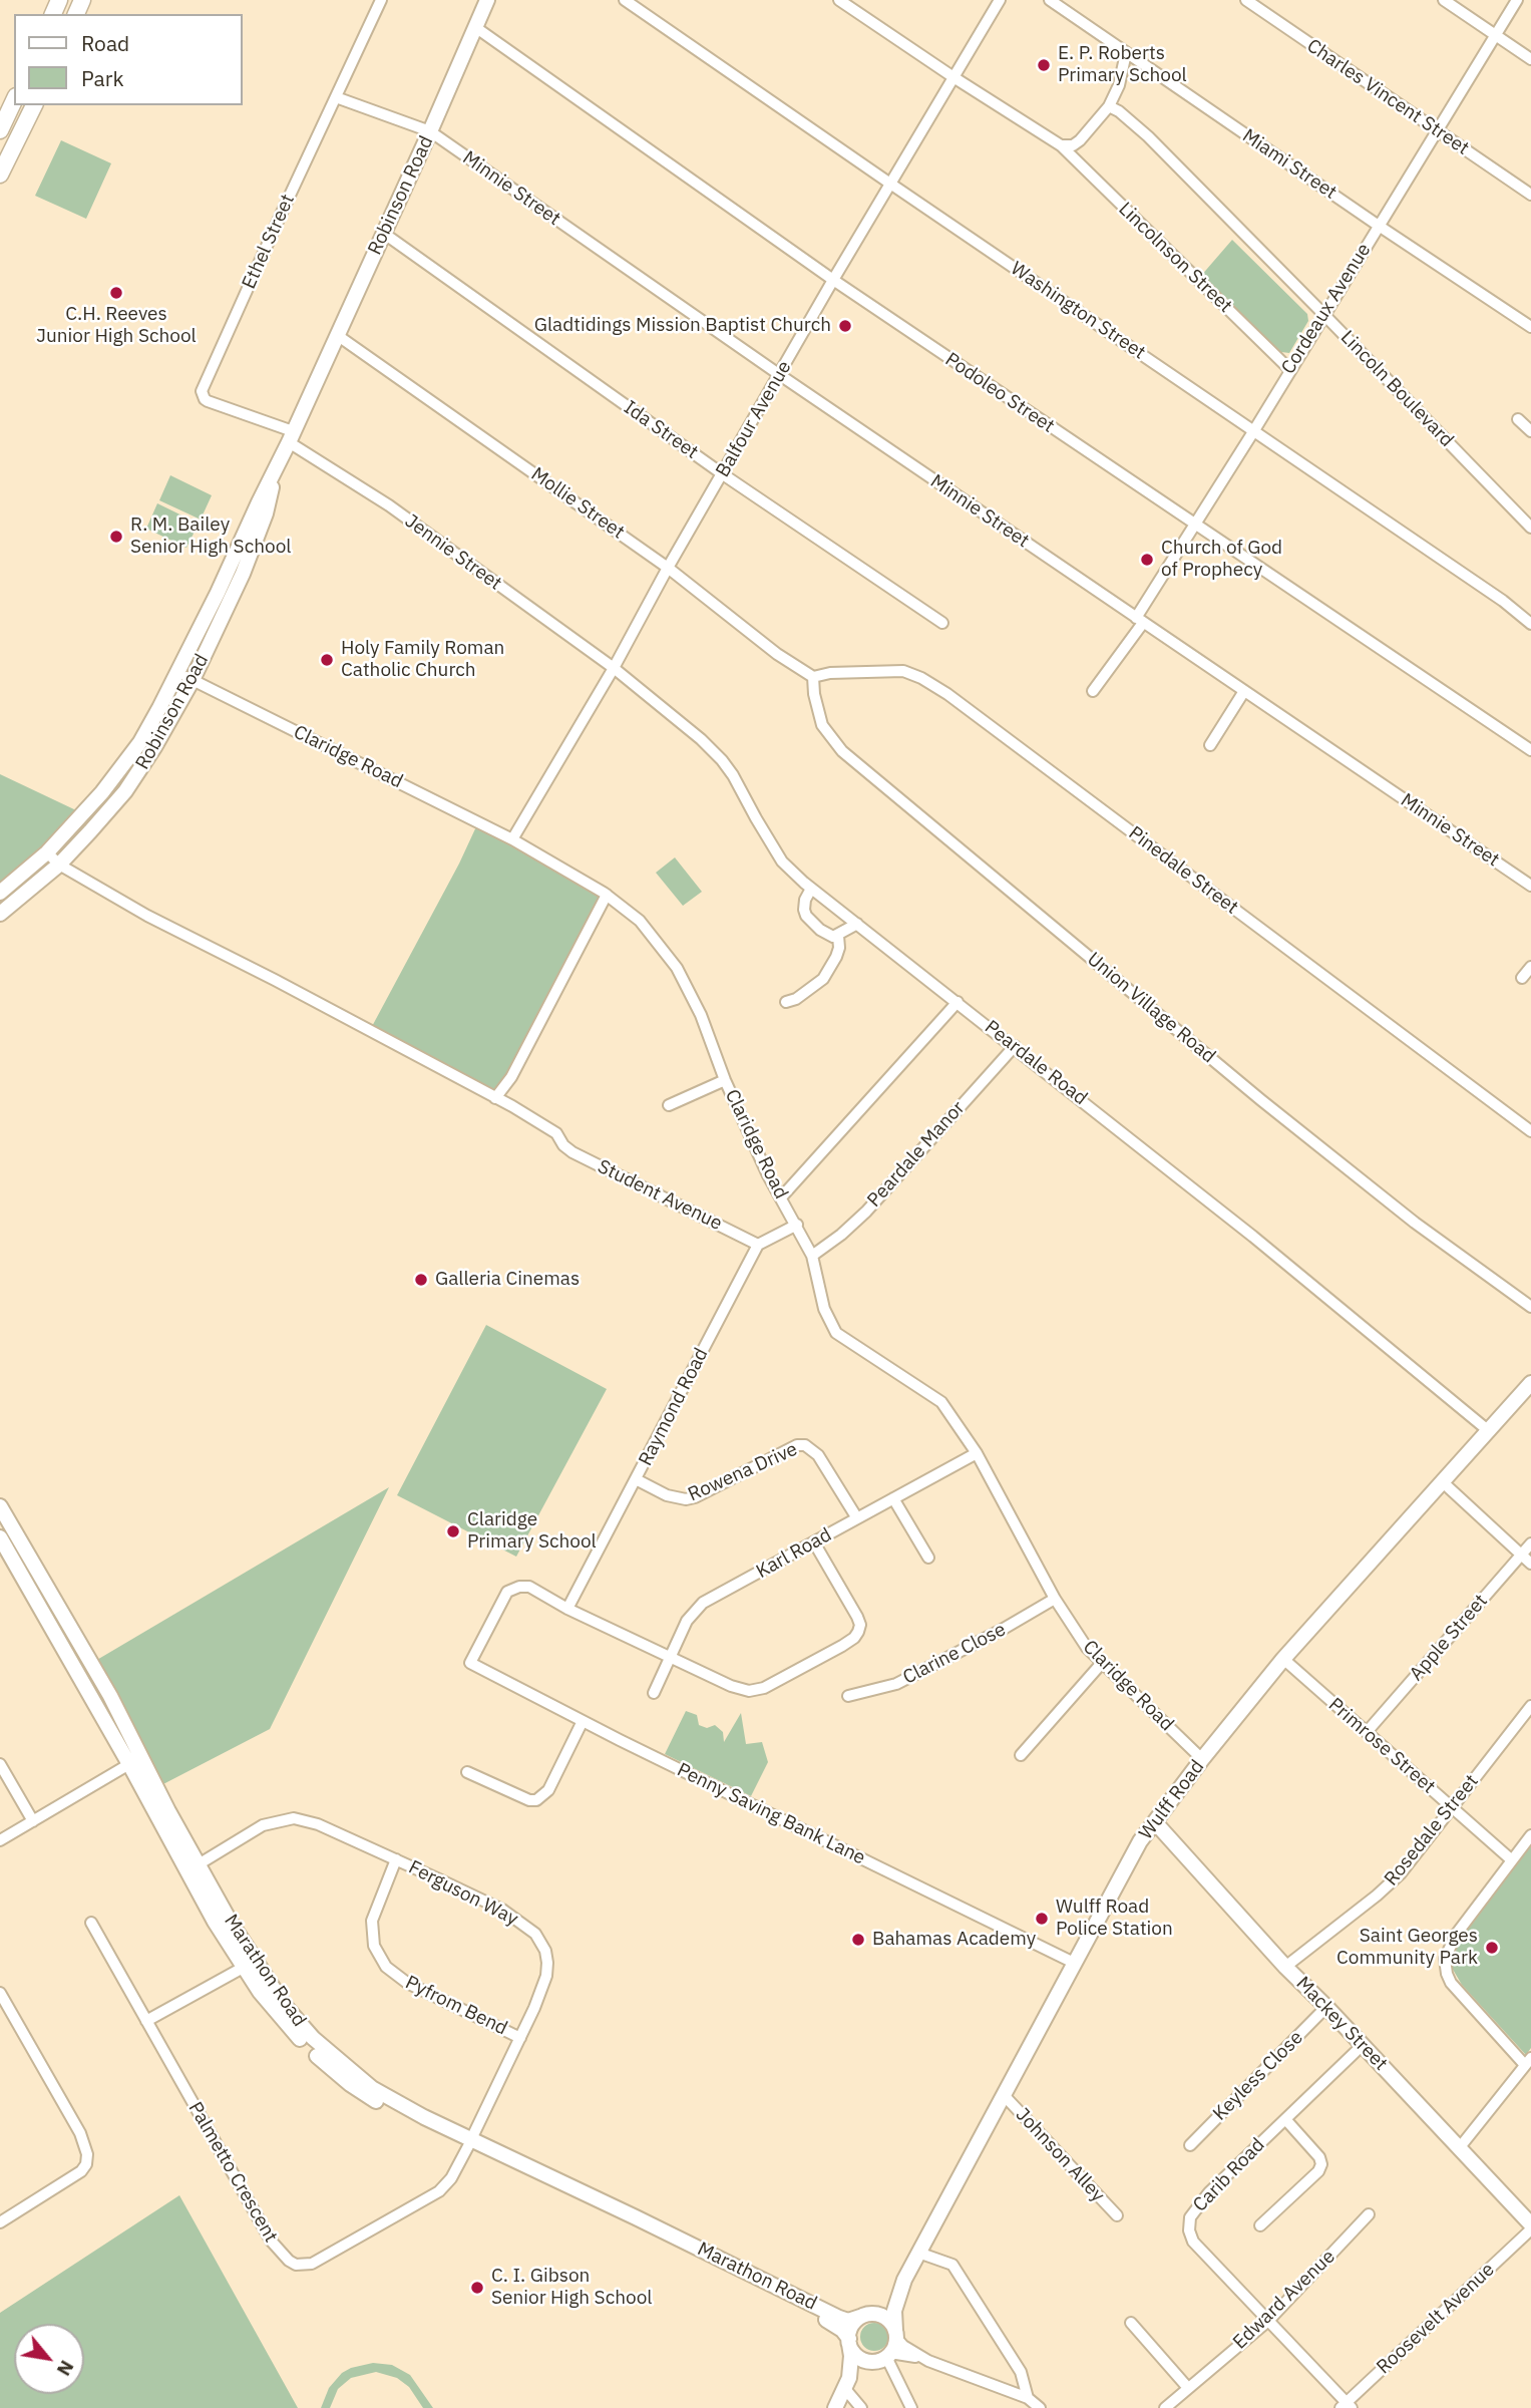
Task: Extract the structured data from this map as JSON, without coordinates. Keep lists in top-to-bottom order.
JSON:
{
  "streets": {
    "main road": [
      "Robinson Road",
      "Wulff Road",
      "Marathon Road",
      "Mackey Street"
    ],
    "street": [
      "Charles Vincent Street",
      "Miami Street",
      "Minnie Street",
      "Ethel Street",
      "Lincolnson Street",
      "Cordeaux Avenue",
      "Washington Street",
      "Lincoln Boulevard",
      "Podoleo Street",
      "Balfour Avenue",
      "Ida Street",
      "Mollie Street",
      "Jennie Street",
      "Claridge Road",
      "Pinedale Street",
      "Union Village Road",
      "Peardale Road",
      "Peardale Manor",
      "Student Avenue",
      "Raymond Road",
      "Rowena Drive",
      "Karl Road",
      "Apple Street",
      "Clarine Close",
      "Primrose Street",
      "Penny Saving Bank Lane",
      "Rosedale Street",
      "Ferguson Way",
      "Pyfrom Bend",
      "Keyless Close",
      "Johnson Alley",
      "Palmetto Crescent",
      "Carib Road",
      "Edward Avenue",
      "Roosevelt Avenue"
    ]
  },
  "crossings": [
    ["Charles Vincent Street", "Cordeaux Avenue"],
    ["Miami Street", "Cordeaux Avenue"],
    ["Minnie Street", "Robinson Road"],
    ["Minnie Street", "Ethel Street"],
    ["Minnie Street", "Cordeaux Avenue"],
    ["Minnie Street", "Balfour Avenue"],
    ["Robinson Road", "Ethel Street"],
    ["Robinson Road", "Podoleo Street"],
    ["Robinson Road", "Ida Street"],
    ["Robinson Road", "Mollie Street"],
    ["Robinson Road", "Jennie Street"],
    ["Robinson Road", "Claridge Road"],
    ["Robinson Road", "Student Avenue"],
    ["Ethel Street", "Jennie Street"],
    ["Lincolnson Street", "Cordeaux Avenue"],
    ["Cordeaux Avenue", "Washington Street"],
    ["Cordeaux Avenue", "Lincoln Boulevard"],
    ["Cordeaux Avenue", "Podoleo Street"],
    ["Washington Street", "Balfour Avenue"],
    ["Podoleo Street", "Balfour Avenue"],
    ["Balfour Avenue", "Ida Street"],
    ["Balfour Avenue", "Mollie Street"],
    ["Balfour Avenue", "Jennie Street"],
    ["Balfour Avenue", "Claridge Road"],
    ["Balfour Avenue", "Peardale Road"],
    ["Mollie Street", "Pinedale Street"],
    ["Mollie Street", "Union Village Road"],
    ["Jennie Street", "Peardale Road"],
    ["Claridge Road", "Peardale Manor"],
    ["Claridge Road", "Karl Road"],
    ["Claridge Road", "Clarine Close"],
    ["Claridge Road", "Wulff Road"],
    ["Pinedale Street", "Union Village Road"],
    ["Peardale Road", "Peardale Manor"],
    ["Peardale Road", "Wulff Road"],
    ["Student Avenue", "Raymond Road"],
    ["Raymond Road", "Rowena Drive"],
    ["Raymond Road", "Penny Saving Bank Lane"],
    ["Rowena Drive", "Karl Road"],
    ["Apple Street", "Primrose Street"],
    ["Primrose Street", "Wulff Road"],
    ["Primrose Street", "Rosedale Street"],
    ["Wulff Road", "Penny Saving Bank Lane"],
    ["Wulff Road", "Marathon Road"],
    ["Wulff Road", "Mackey Street"],
    ["Wulff Road", "Johnson Alley"],
    ["Rosedale Street", "Mackey Street"],
    ["Ferguson Way", "Marathon Road"],
    ["Ferguson Way", "Pyfrom Bend"],
    ["Ferguson Way", "Palmetto Crescent"],
    ["Marathon Road", "Palmetto Crescent"],
    ["Mackey Street", "Keyless Close"],
    ["Mackey Street", "Carib Road"],
    ["Carib Road", "Edward Avenue"],
    ["Carib Road", "Roosevelt Avenue"]
  ],
  "places": [
    "E. P. Roberts Primary School",
    "C.H. Reeves Junior High School",
    "Gladtidings Mission Baptist Church",
    "R. M. Bailey Senior High School",
    "Church of God of Prophecy",
    "Holy Family Roman Catholic Church",
    "Galleria Cinemas",
    "Claridge Primary School",
    "Wulff Road Police Station",
    "Bahamas Academy",
    "Saint Georges Community Park",
    "C. I. Gibson Senior High School"
  ],
  "legend": ["Road", "Park"],
  "north": "bottom right"
}
